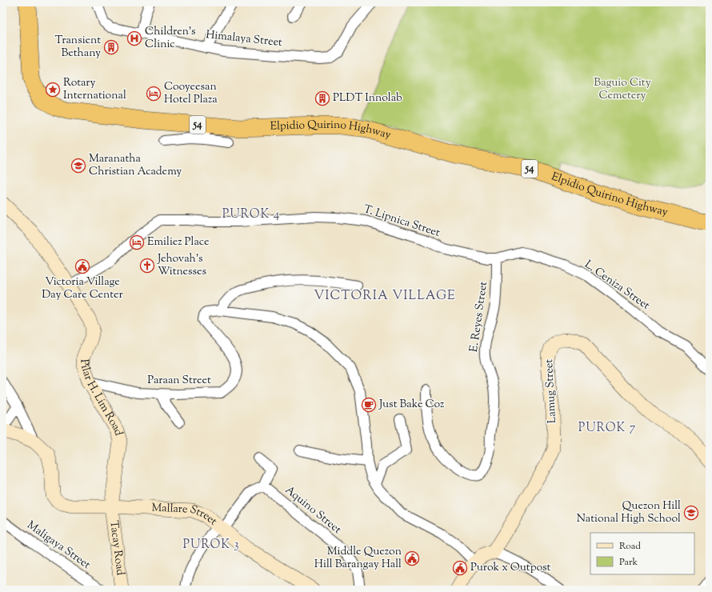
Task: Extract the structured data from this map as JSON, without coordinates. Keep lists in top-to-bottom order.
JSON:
{
  "streets": {
    "highway": ["54", "Elpidio Quirino Highway"],
    "street": [
      "Himalaya Street",
      "T. Lipnica Street",
      "L. Ceniza Street",
      "E. Reyes Street",
      "Paraan Street",
      "Lamug Street",
      "Pilar H. Lim Road",
      "Aquino Street",
      "Mallare Street",
      "Maligaya Street",
      "Tacay Road"
    ]
  },
  "crossings": [
    ["T. Lipnica Street", "L. Ceniza Street"],
    ["T. Lipnica Street", "E. Reyes Street"],
    ["T. Lipnica Street", "Pilar H. Lim Road"],
    ["L. Ceniza Street", "E. Reyes Street"],
    ["Paraan Street", "Pilar H. Lim Road"],
    ["Pilar H. Lim Road", "Mallare Street"],
    ["Pilar H. Lim Road", "Tacay Road"],
    ["Mallare Street", "Tacay Road"]
  ],
  "districts": [
    "PUROK 4",
    "VICTORIA VILLAGE",
    "PUROK 7",
    "PUROK 3"
  ],
  "parks": ["Baguio City Cemetery"],
  "places": {
    "hospital": ["Children's Clinic"],
    "building": ["Transient Bethany", "PLDT Innolab"],
    "place": ["Rotary International"],
    "hotel": ["Cooyeesan Hotel Plaza", "Emiliez Place"],
    "school or university": ["Maranatha Christian Academy", "Quezon Hill National High School"],
    "church": ["Jehovah's Witnesses"],
    "public building": ["Victoria Village Day Care Center", "Middle Quezon Hill Barangay Hall", "Purok x Outpost"],
    "cafe": ["Just Bake Coz"]
  },
  "legend": ["Road", "Park"]
}
